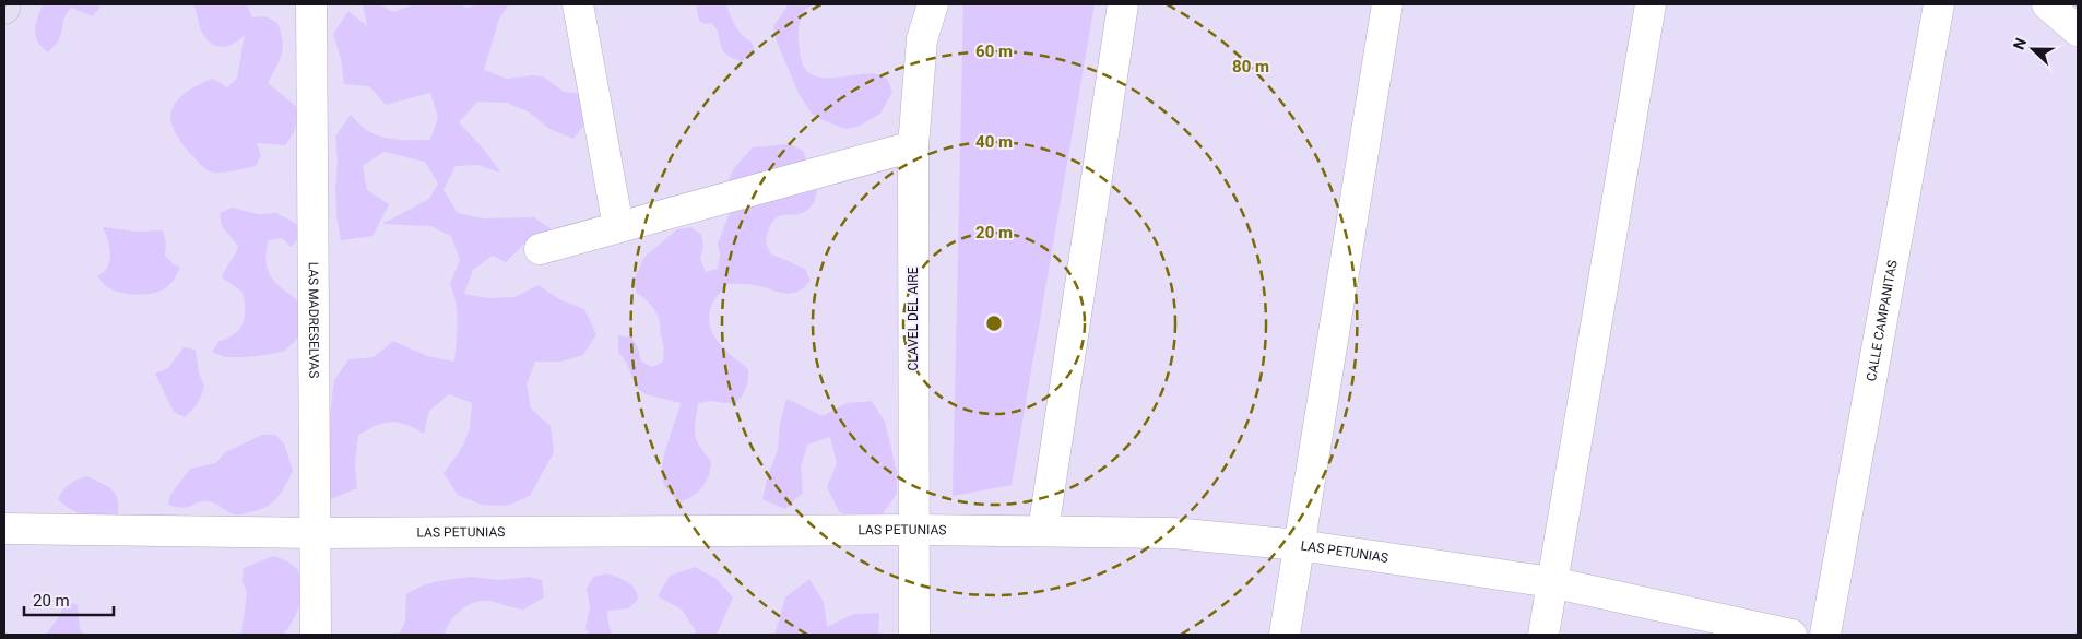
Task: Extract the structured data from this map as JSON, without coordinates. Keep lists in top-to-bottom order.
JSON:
{
  "streets": {
    "street": [
      "LAS MADRESELVAS",
      "CLAVEL DEL AIRE",
      "CALLE CAMPANITAS",
      "LAS PETUNIAS"
    ]
  },
  "crossings": [
    ["LAS MADRESELVAS", "LAS PETUNIAS"],
    ["CLAVEL DEL AIRE", "LAS PETUNIAS"]
  ],
  "scale_bar": "20 m",
  "north": "left",
  "rings": [
    "60 m",
    "80 m",
    "40 m",
    "20 m"
  ]
}
